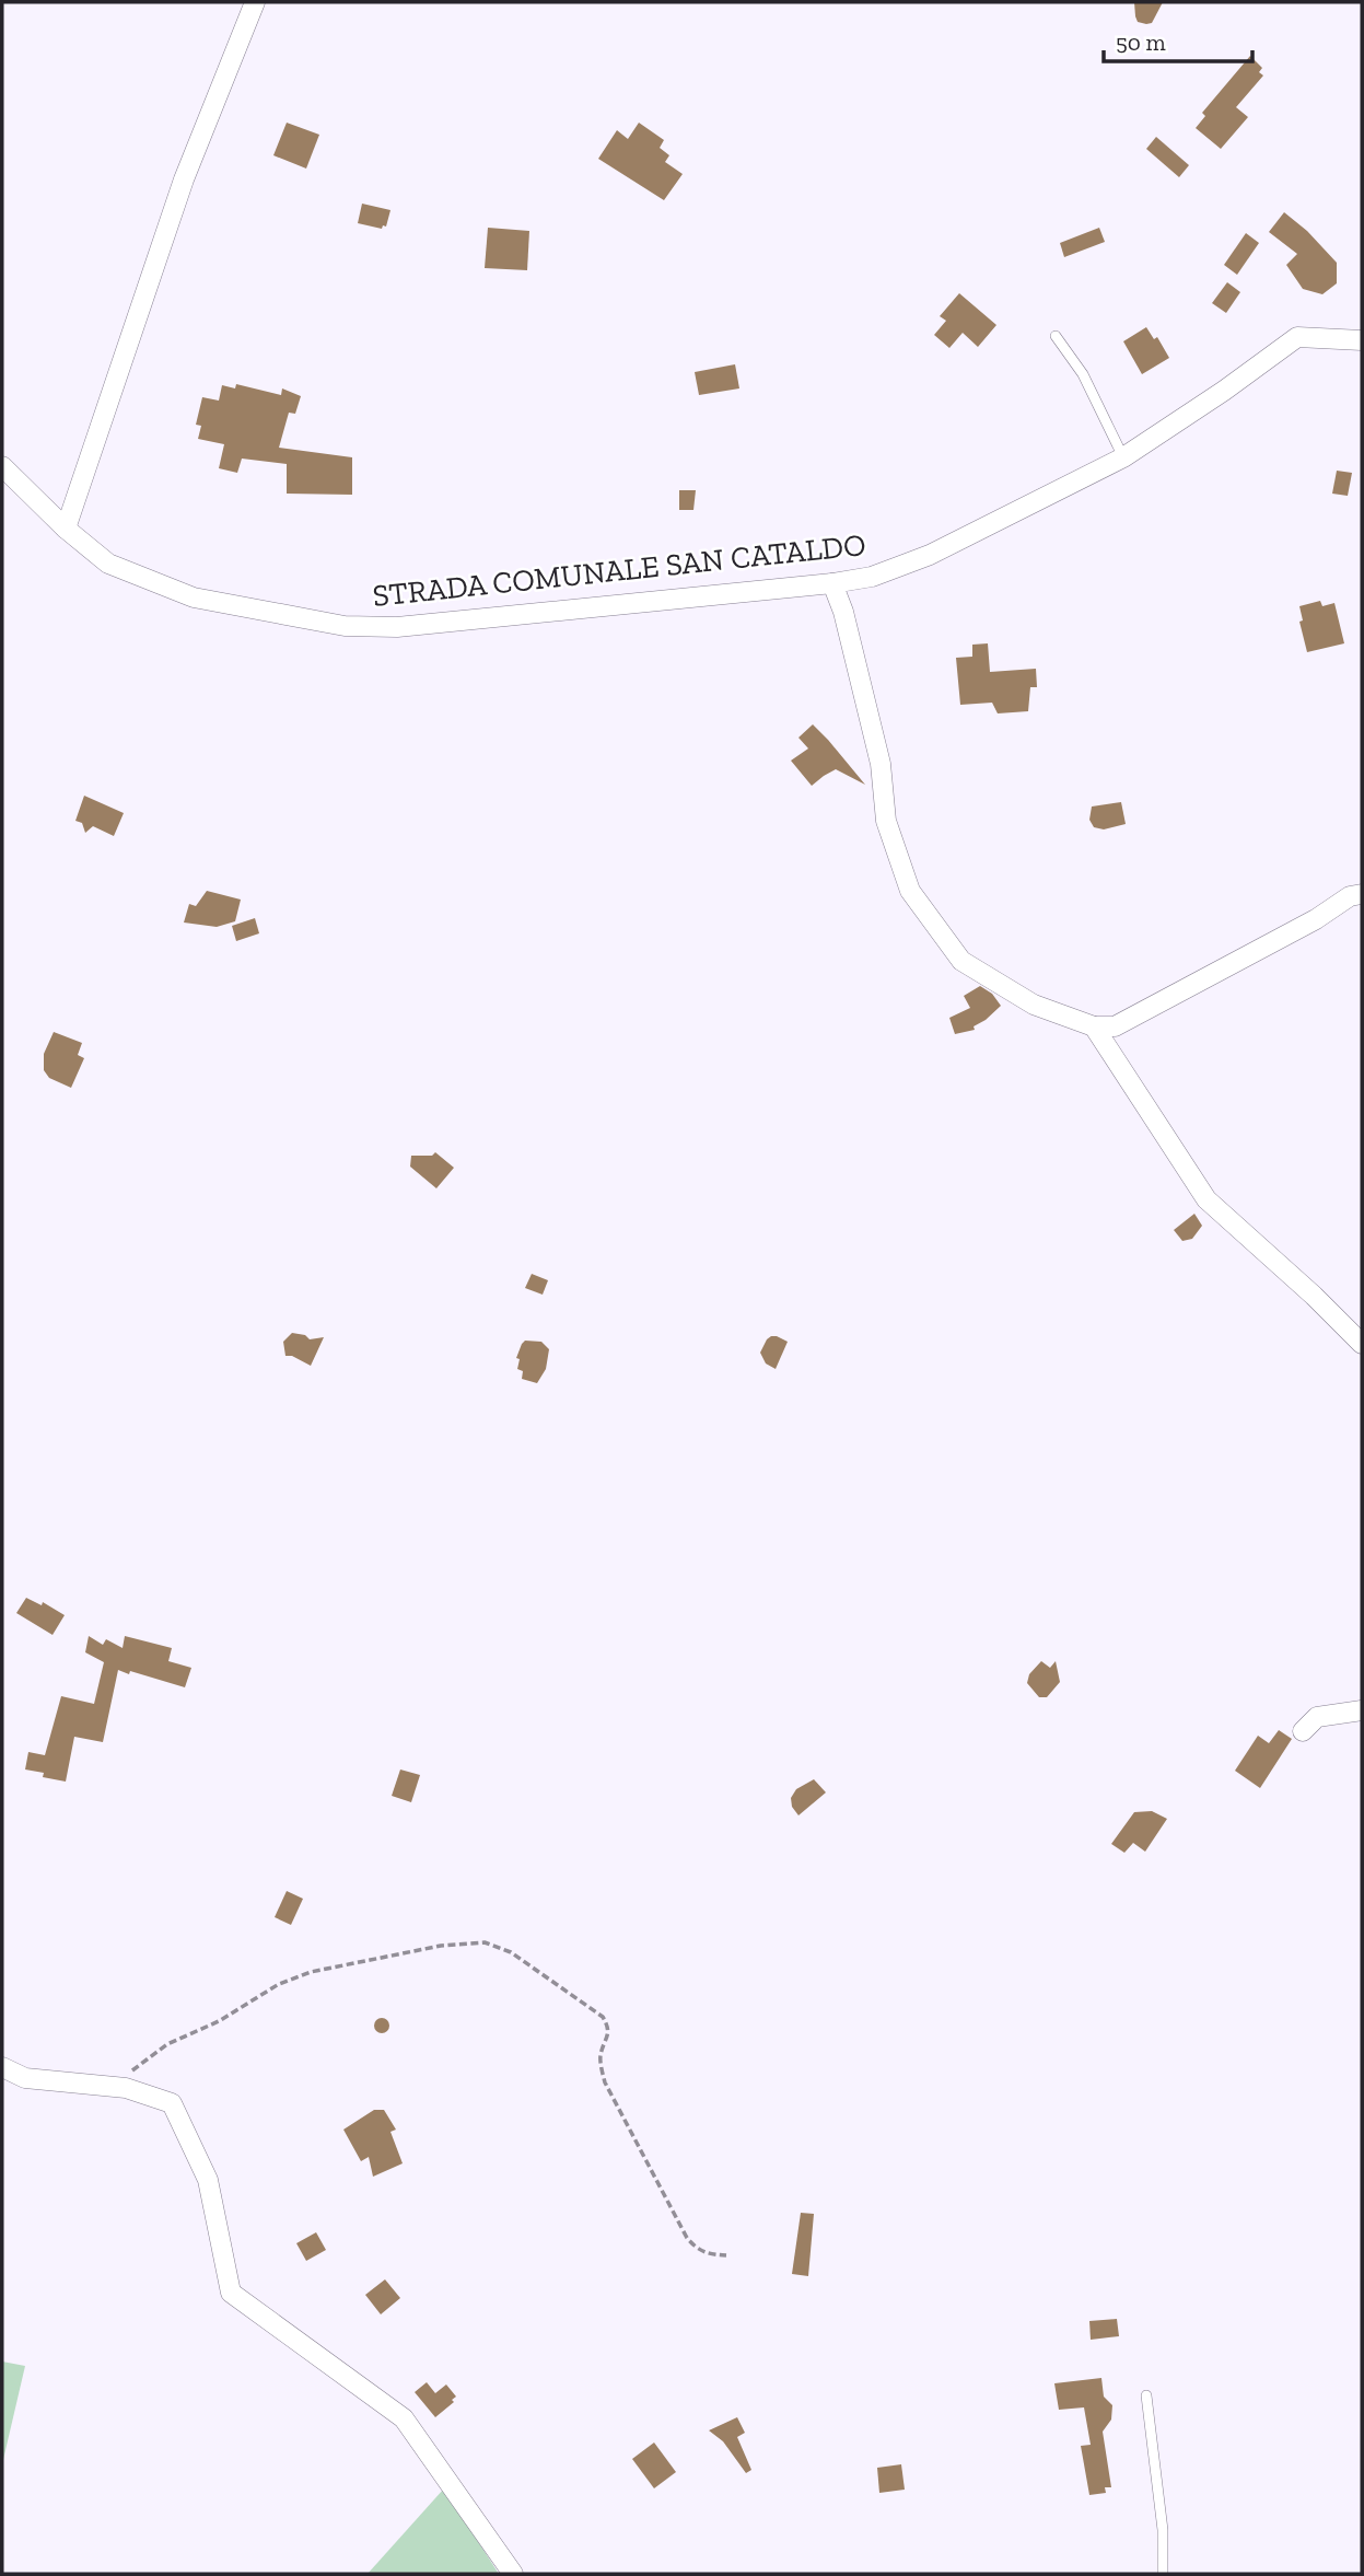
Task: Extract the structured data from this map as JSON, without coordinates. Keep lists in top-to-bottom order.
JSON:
{
  "streets": {
    "street": ["STRADA COMUNALE SAN CATALDO"]
  },
  "scale_bar": "50 m"
}
